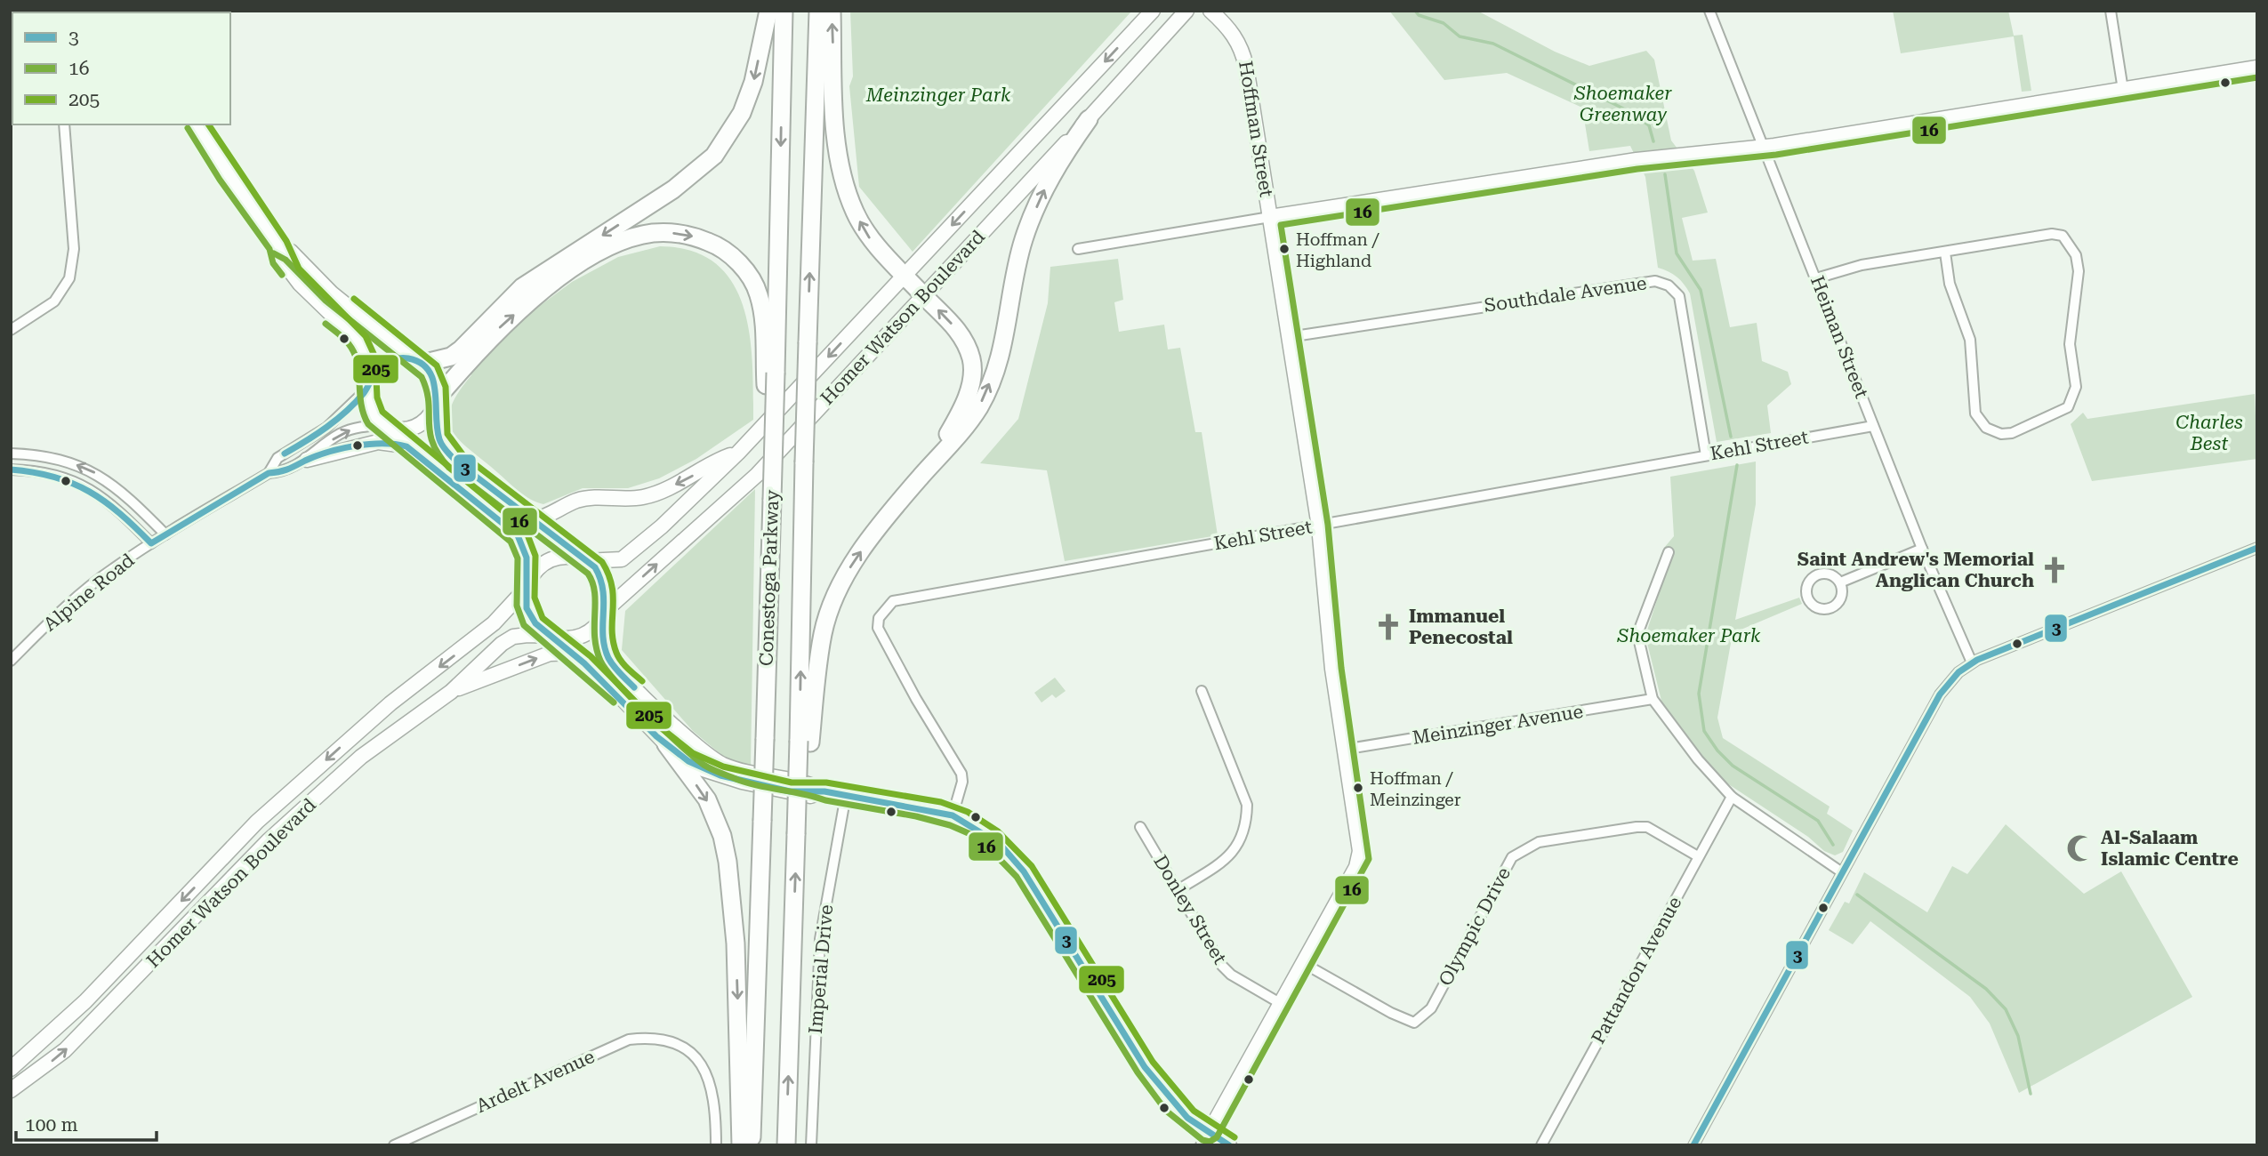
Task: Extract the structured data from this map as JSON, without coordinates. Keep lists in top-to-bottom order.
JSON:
{
  "streets": {
    "highway": ["Conestoga Parkway"],
    "main road": ["Hoffman Street", "Homer Watson Boulevard"],
    "street": [
      "Southdale Avenue",
      "Heiman Street",
      "Kehl Street",
      "Alpine Road",
      "Meinzinger Avenue",
      "Donley Street",
      "Olympic Drive",
      "Imperial Drive",
      "Pattandon Avenue",
      "Ardelt Avenue"
    ]
  },
  "crossings": [
    ["Hoffman Street", "Southdale Avenue"],
    ["Hoffman Street", "Kehl Street"],
    ["Hoffman Street", "Meinzinger Avenue"],
    ["Hoffman Street", "Donley Street"],
    ["Hoffman Street", "Olympic Drive"],
    ["Southdale Avenue", "Kehl Street"],
    ["Heiman Street", "Kehl Street"],
    ["Olympic Drive", "Pattandon Avenue"]
  ],
  "parks": [
    "Shoemaker Greenway",
    "Meinzinger Park",
    "Charles Best",
    "Shoemaker Park"
  ],
  "places": {
    "other": ["Hoffman / Highland", "Hoffman / Meinzinger"],
    "church": ["Saint Andrew's Memorial Anglican Church", "Immanuel Penecostal"],
    "mosque": ["Al-Salaam Islamic Centre"]
  },
  "lines": ["transit line 16", "transit line 205", "transit line 3"],
  "legend": ["3", "16", "205"],
  "scale_bar": "100 m"
}
